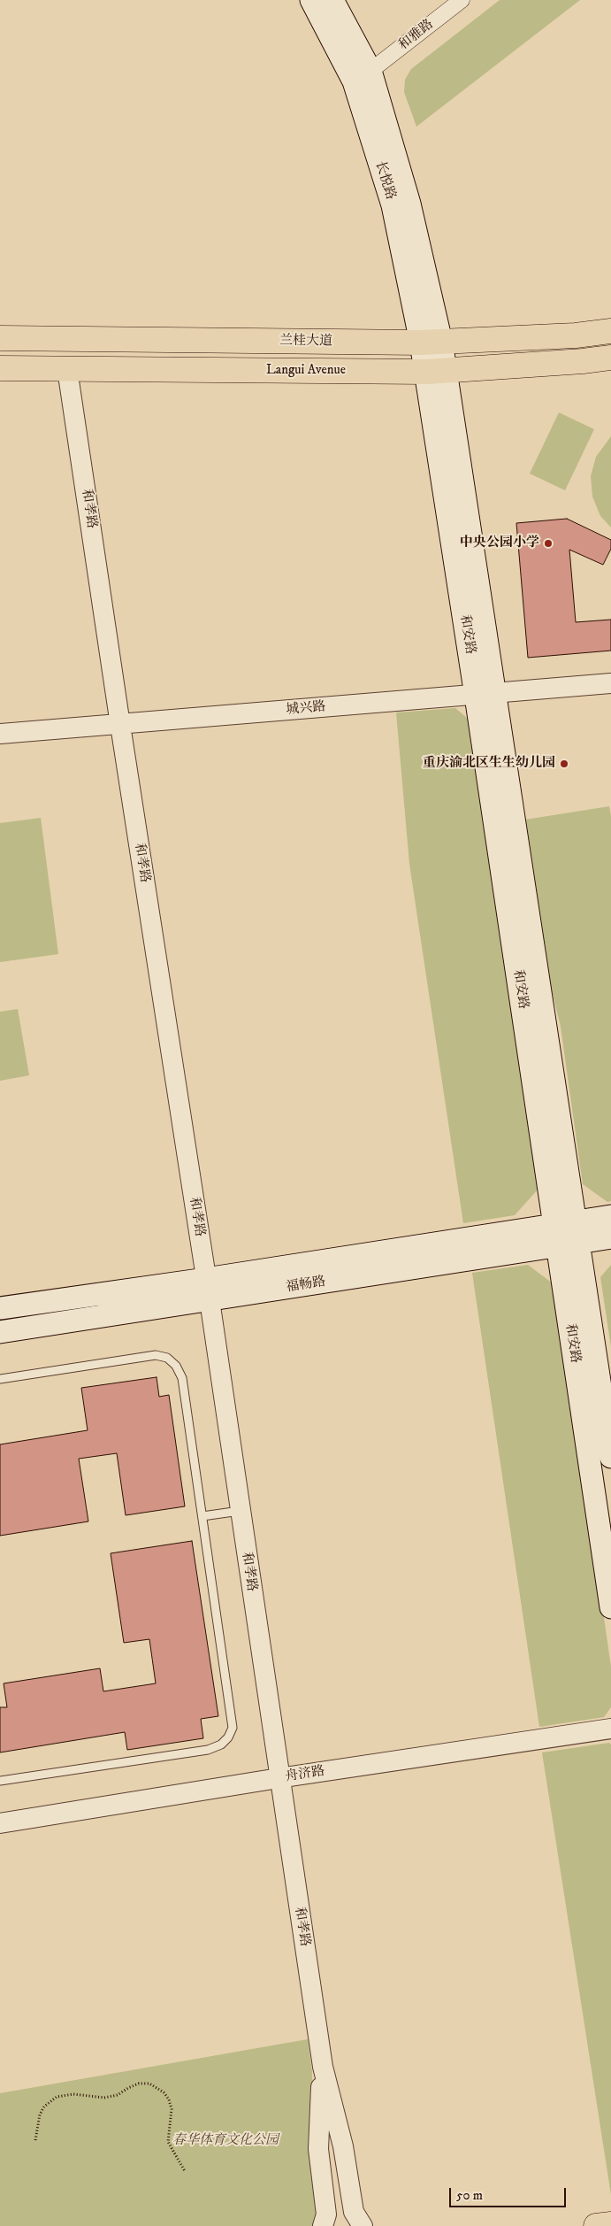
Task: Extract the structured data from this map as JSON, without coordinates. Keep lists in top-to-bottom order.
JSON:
{
  "streets": {
    "main road": [
      "长悦路",
      "兰桂大道",
      "Langui Avenue",
      "和安路",
      "福畅路"
    ],
    "street": [
      "和雅路",
      "和孝路",
      "城兴路",
      "舟济路"
    ]
  },
  "crossings": [
    ["和雅路", "长悦路"],
    ["长悦路", "兰桂大道"],
    ["长悦路", "Langui Avenue"],
    ["长悦路", "和安路"],
    ["Langui Avenue", "和孝路"],
    ["Langui Avenue", "和安路"],
    ["和孝路", "城兴路"],
    ["和孝路", "福畅路"],
    ["和孝路", "舟济路"],
    ["和安路", "城兴路"],
    ["和安路", "福畅路"]
  ],
  "parks": ["春华体育文化公园"],
  "places": ["中央公园小学", "重庆渝北区生生幼儿园"],
  "scale_bar": "50 m"
}
